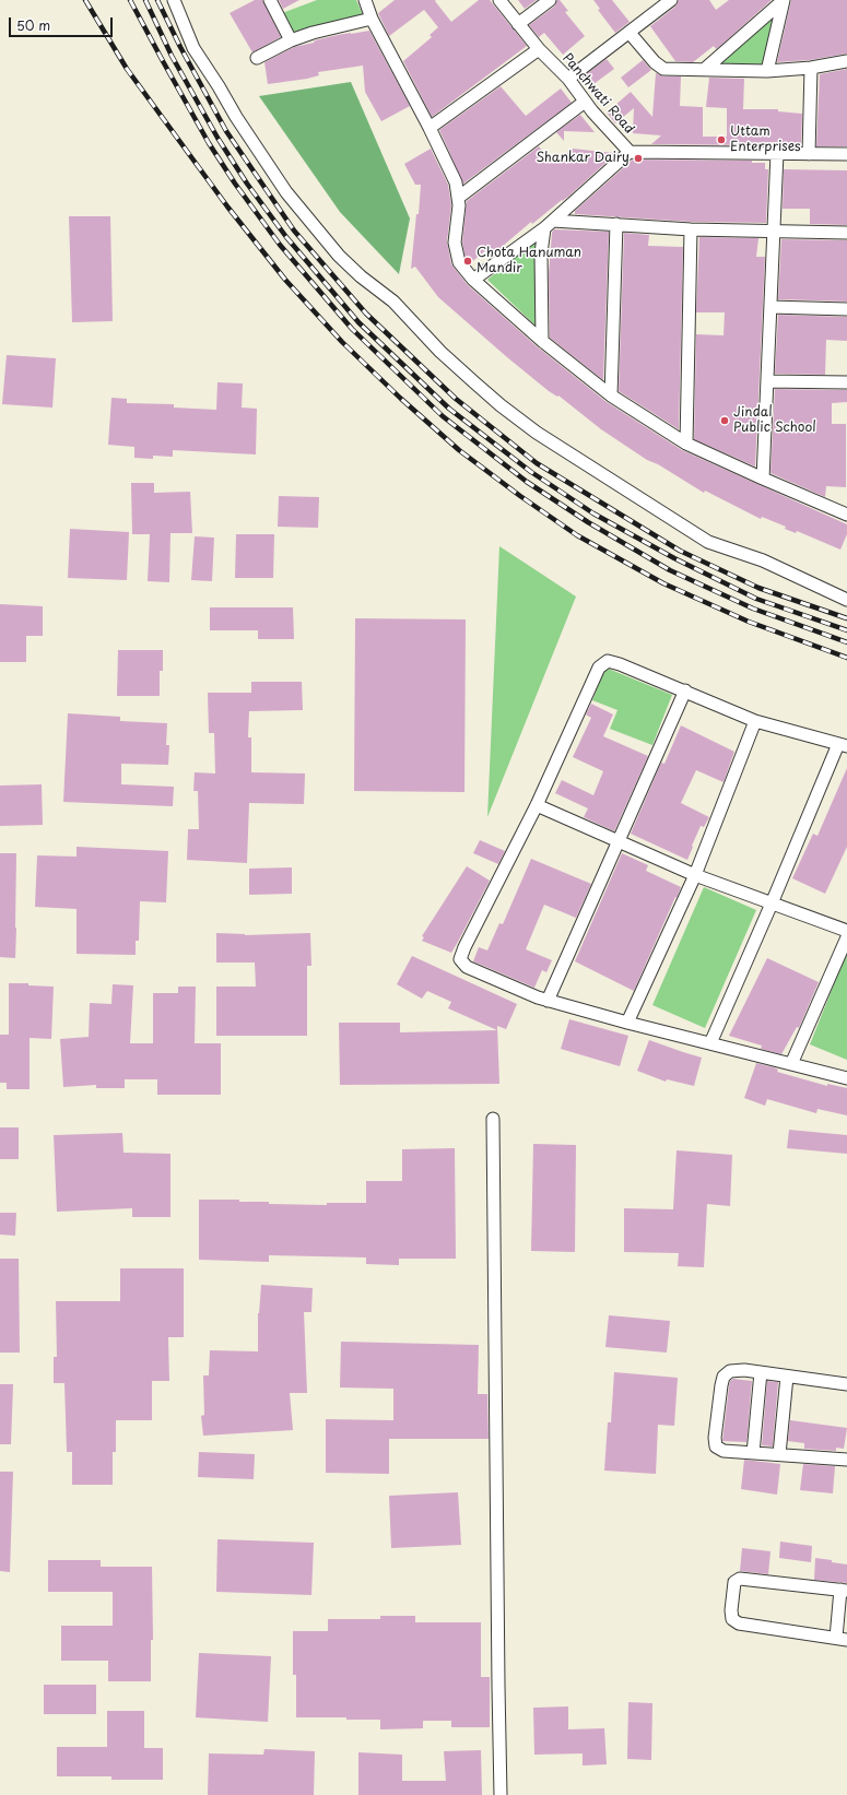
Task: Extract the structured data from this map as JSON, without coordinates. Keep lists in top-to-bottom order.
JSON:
{
  "streets": {
    "street": ["Panchwati Road"]
  },
  "places": [
    "Uttam Enterprises",
    "Shankar Dairy",
    "Chota Hanuman Mandir",
    "Jindal Public School"
  ],
  "scale_bar": "50 m"
}
